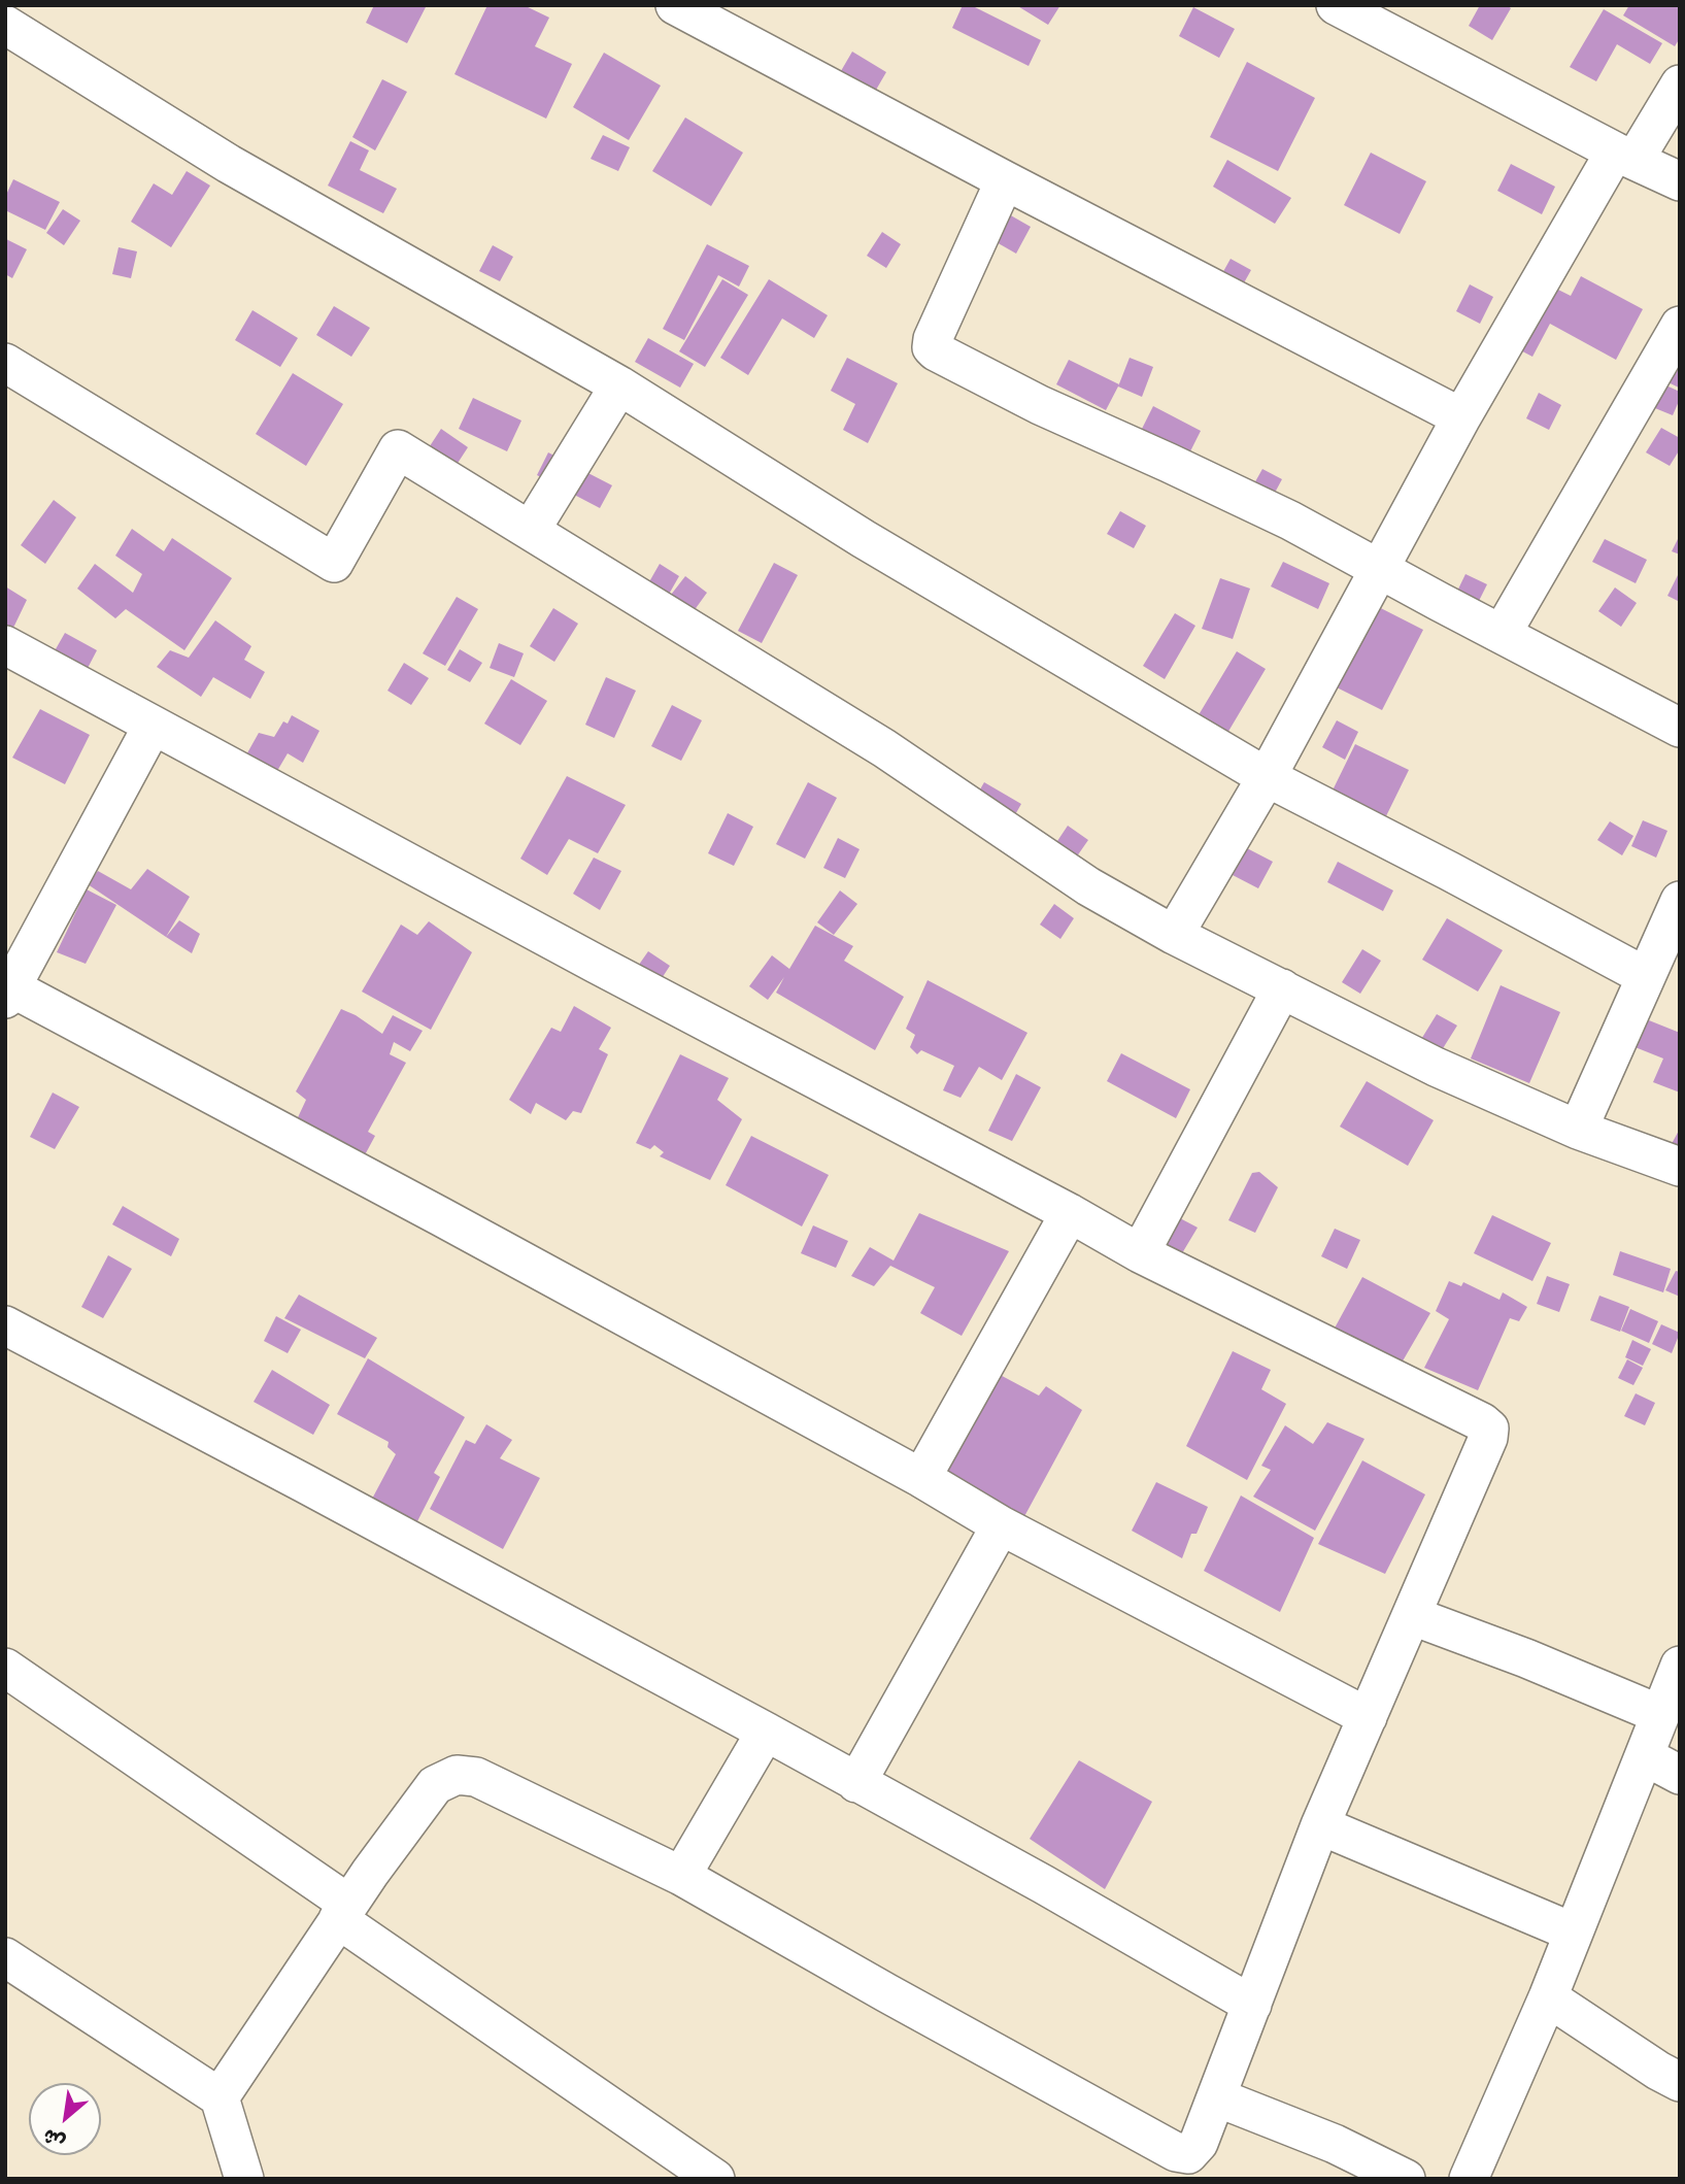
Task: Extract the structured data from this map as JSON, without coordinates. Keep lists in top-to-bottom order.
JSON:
{
  "north": "bottom left"
}
